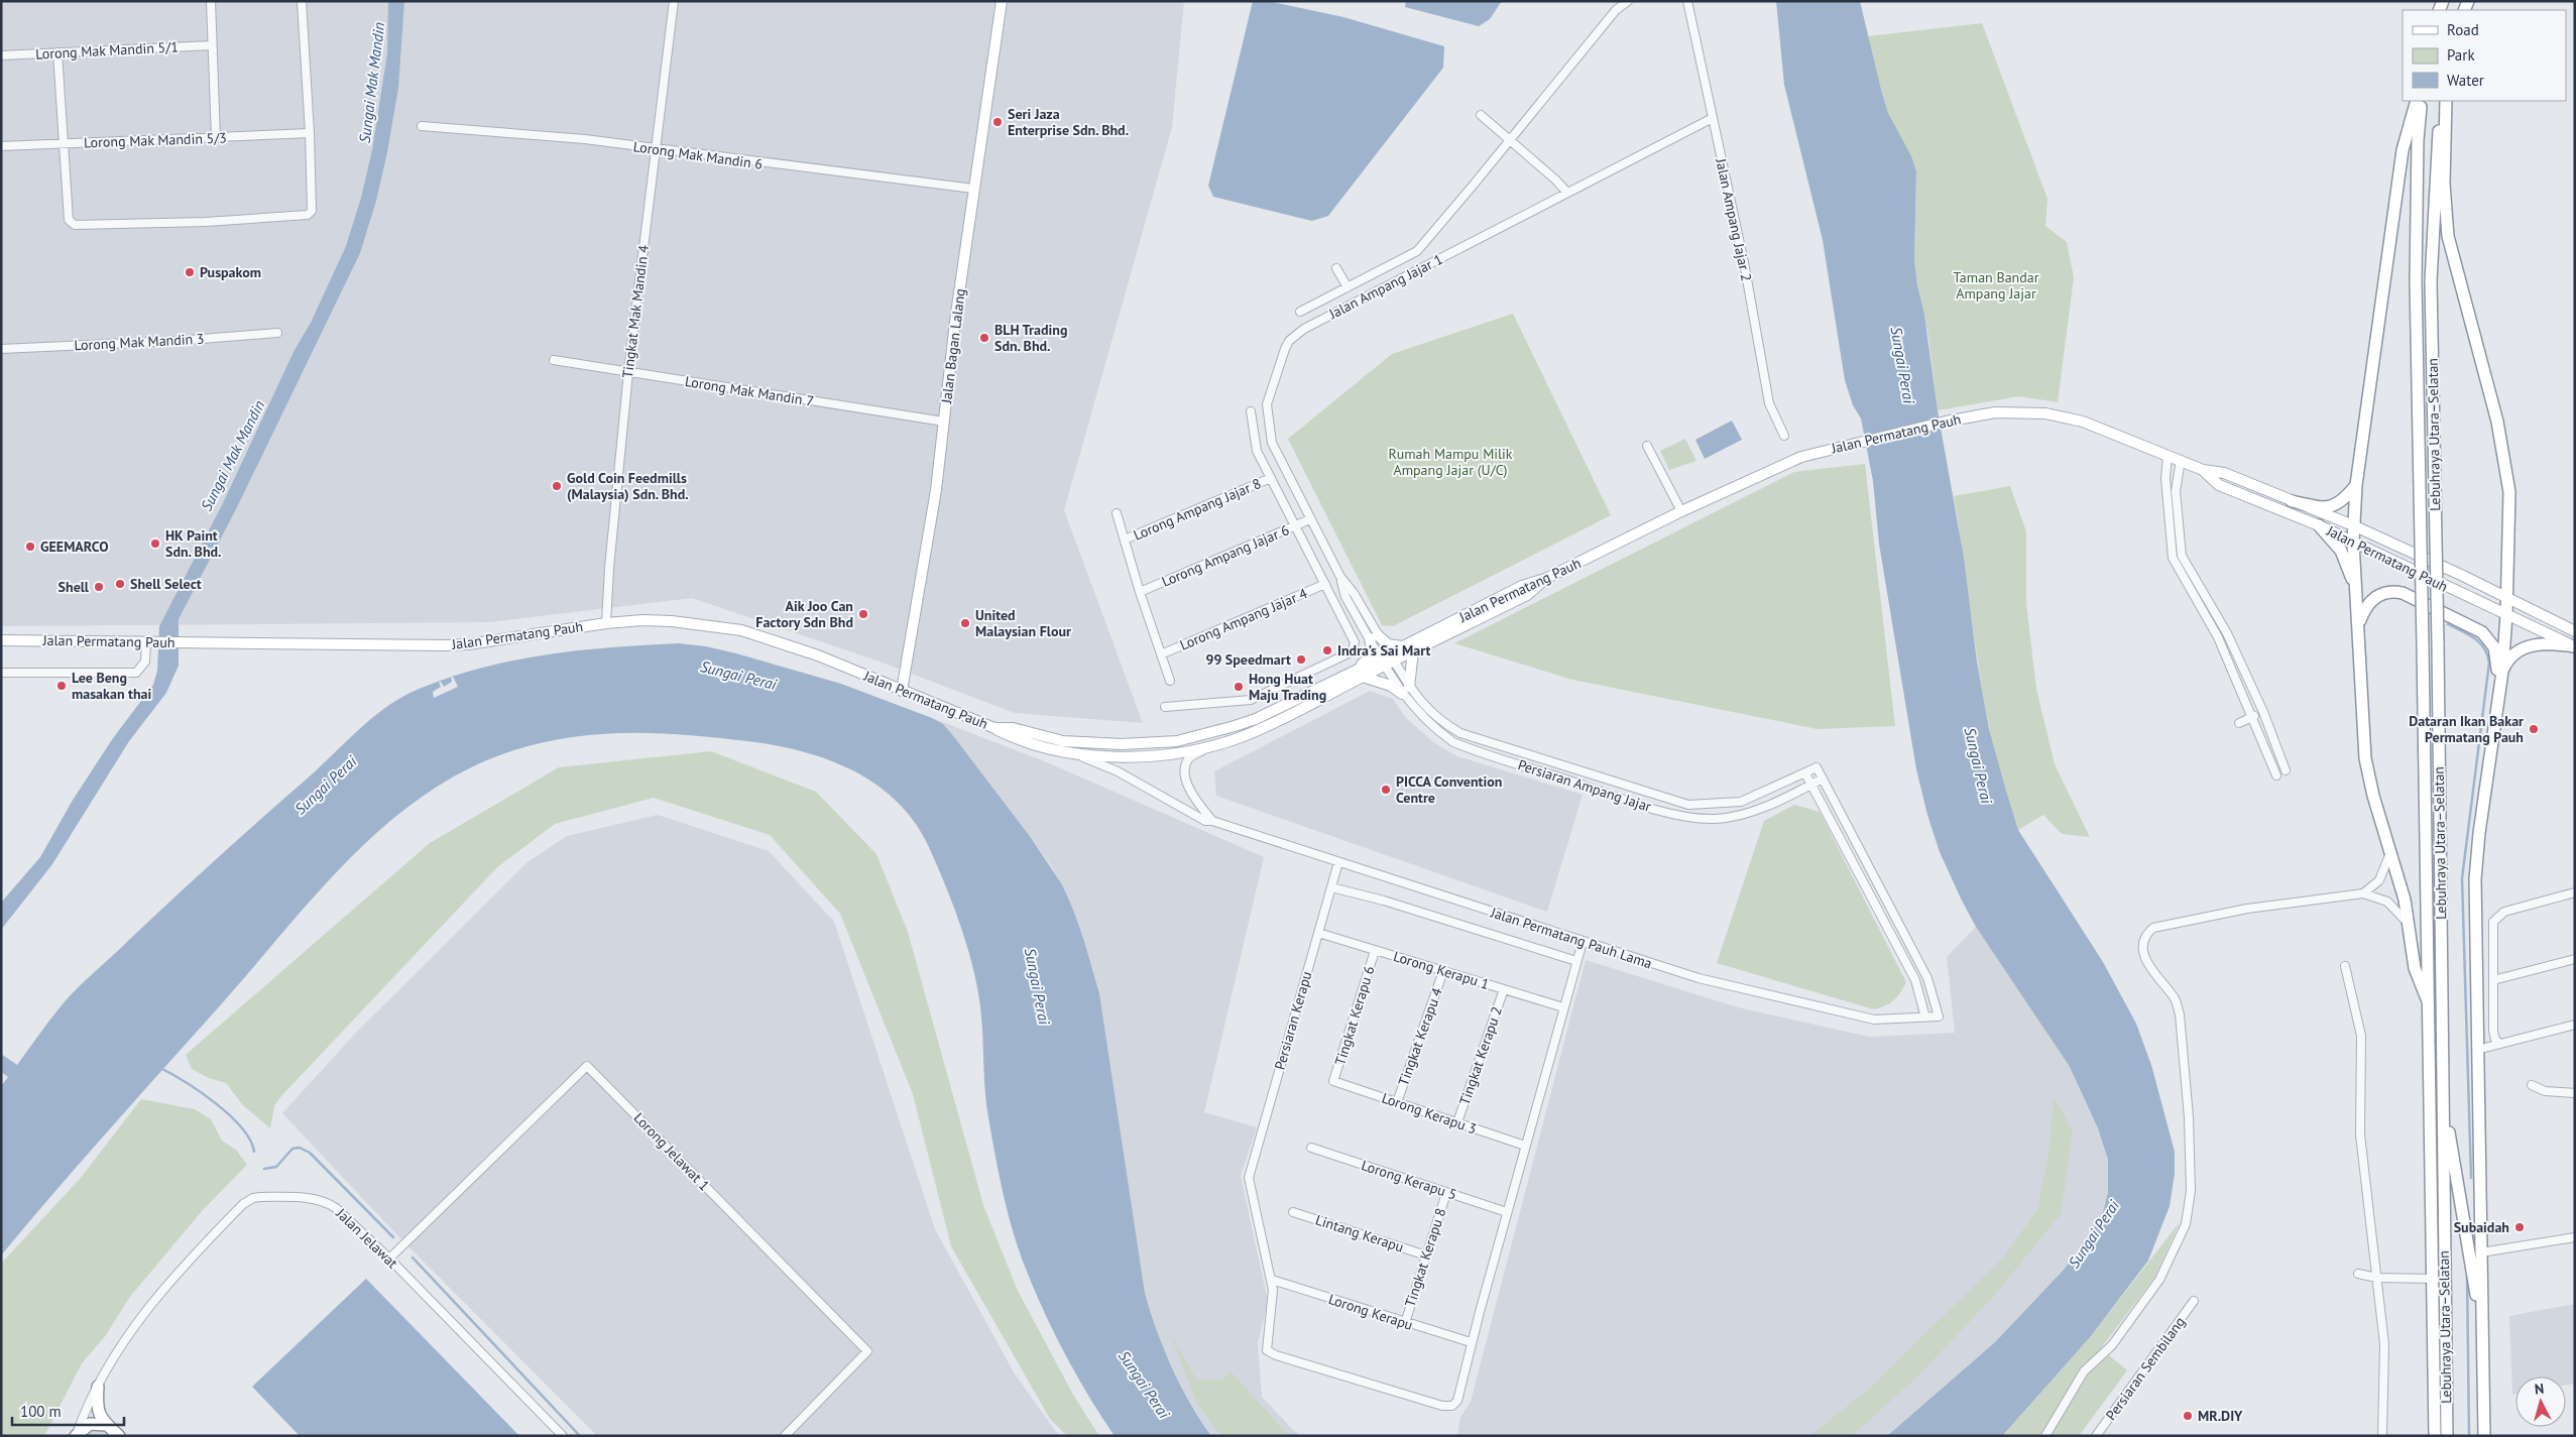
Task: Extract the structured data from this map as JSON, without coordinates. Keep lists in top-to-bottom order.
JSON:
{
  "streets": {
    "highway": ["Lebuhraya Utara–Selatan"],
    "main road": ["Jalan Bagan Lalang", "Jalan Permatang Pauh"],
    "street": [
      "Lorong Mak Mandin 5/1",
      "Lorong Mak Mandin 5/3",
      "Lorong Mak Mandin 6",
      "Jalan Ampang Jajar 2",
      "Jalan Ampang Jajar 1",
      "Tingkat Mak Mandin 4",
      "Lorong Mak Mandin 3",
      "Lorong Mak Mandin 7",
      "Lorong Ampang Jajar 8",
      "Lorong Ampang Jajar 6",
      "Lorong Ampang Jajar 4",
      "Persiaran Ampang Jajar",
      "Jalan Permatang Pauh Lama",
      "Lorong Kerapu 1",
      "Tingkat Kerapu 6",
      "Persiaran Kerapu",
      "Tingkat Kerapu 4",
      "Tingkat Kerapu 2",
      "Lorong Kerapu 3",
      "Lorong Jelawat 1",
      "Lorong Kerapu 5",
      "Lintang Kerapu",
      "Jalan Jelawat",
      "Tingkat Kerapu 8",
      "Lorong Kerapu",
      "Persiaran Sembilang"
    ]
  },
  "crossings": [
    ["Lorong Mak Mandin 6", "Tingkat Mak Mandin 4"],
    ["Lorong Mak Mandin 6", "Jalan Bagan Lalang"],
    ["Jalan Ampang Jajar 2", "Jalan Ampang Jajar 1"],
    ["Jalan Ampang Jajar 1", "Jalan Permatang Pauh"],
    ["Jalan Ampang Jajar 1", "Lorong Ampang Jajar 6"],
    ["Jalan Ampang Jajar 1", "Persiaran Ampang Jajar"],
    ["Tingkat Mak Mandin 4", "Lorong Mak Mandin 7"],
    ["Tingkat Mak Mandin 4", "Jalan Permatang Pauh"],
    ["Jalan Bagan Lalang", "Lorong Mak Mandin 7"],
    ["Jalan Bagan Lalang", "Jalan Permatang Pauh"],
    ["Jalan Permatang Pauh", "Persiaran Ampang Jajar"],
    ["Persiaran Ampang Jajar", "Jalan Permatang Pauh Lama"],
    ["Jalan Permatang Pauh Lama", "Persiaran Kerapu"],
    ["Lorong Kerapu 1", "Tingkat Kerapu 6"],
    ["Lorong Kerapu 1", "Persiaran Kerapu"],
    ["Lorong Kerapu 1", "Tingkat Kerapu 4"],
    ["Lorong Kerapu 1", "Tingkat Kerapu 2"],
    ["Tingkat Kerapu 6", "Lorong Kerapu 3"],
    ["Persiaran Kerapu", "Lorong Kerapu"],
    ["Tingkat Kerapu 4", "Lorong Kerapu 3"],
    ["Tingkat Kerapu 2", "Lorong Kerapu 3"],
    ["Lorong Jelawat 1", "Jalan Jelawat"],
    ["Lorong Kerapu 5", "Tingkat Kerapu 8"],
    ["Lintang Kerapu", "Tingkat Kerapu 8"],
    ["Tingkat Kerapu 8", "Lorong Kerapu"]
  ],
  "water": ["Sungai Mak Mandin", "Sungai Perai"],
  "parks": ["Taman Bandar Ampang Jajar", "Rumah Mampu Milik Ampang Jajar (U/C)"],
  "places": [
    "Seri Jaza Enterprise Sdn. Bhd.",
    "Puspakom",
    "BLH Trading Sdn. Bhd.",
    "Gold Coin Feedmills (Malaysia) Sdn. Bhd.",
    "HK Paint Sdn. Bhd.",
    "GEEMARCO",
    "Shell Select",
    "Shell",
    "Aik Joo Can Factory Sdn Bhd",
    "United Malaysian Flour",
    "Indra's Sai Mart",
    "99 Speedmart",
    "Lee Beng masakan thai",
    "Hong Huat Maju Trading",
    "Dataran Ikan Bakar Permatang Pauh",
    "PICCA Convention Centre",
    "Subaidah",
    "MR.DIY"
  ],
  "legend": ["Road", "Park", "Water"],
  "scale_bar": "100 m",
  "north": "top"
}
